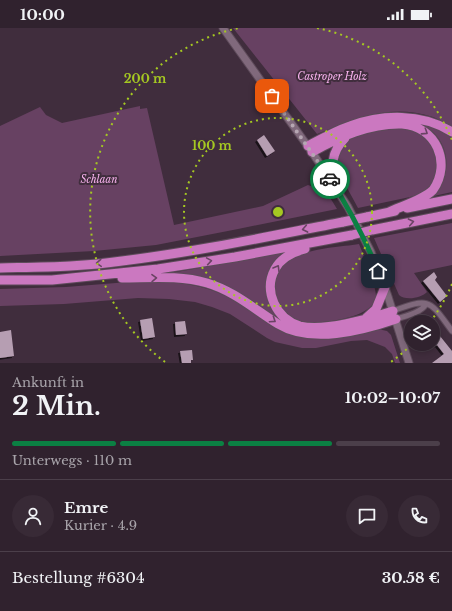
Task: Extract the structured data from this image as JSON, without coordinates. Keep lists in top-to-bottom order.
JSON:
{
  "parks": ["Castroper Holz", "Schlaan"],
  "page": {
    "status": "10:00",
    "heading": ["2 Min.", "Ankunft in", "10:02–10:07"],
    "panel": [
      "Emre",
      "Kurier · 4.9",
      "Bestellung #6304",
      "30.58 €"
    ],
    "bar": "Unterwegs · 110 m"
  },
  "rings": ["200 m", "100 m"]
}
